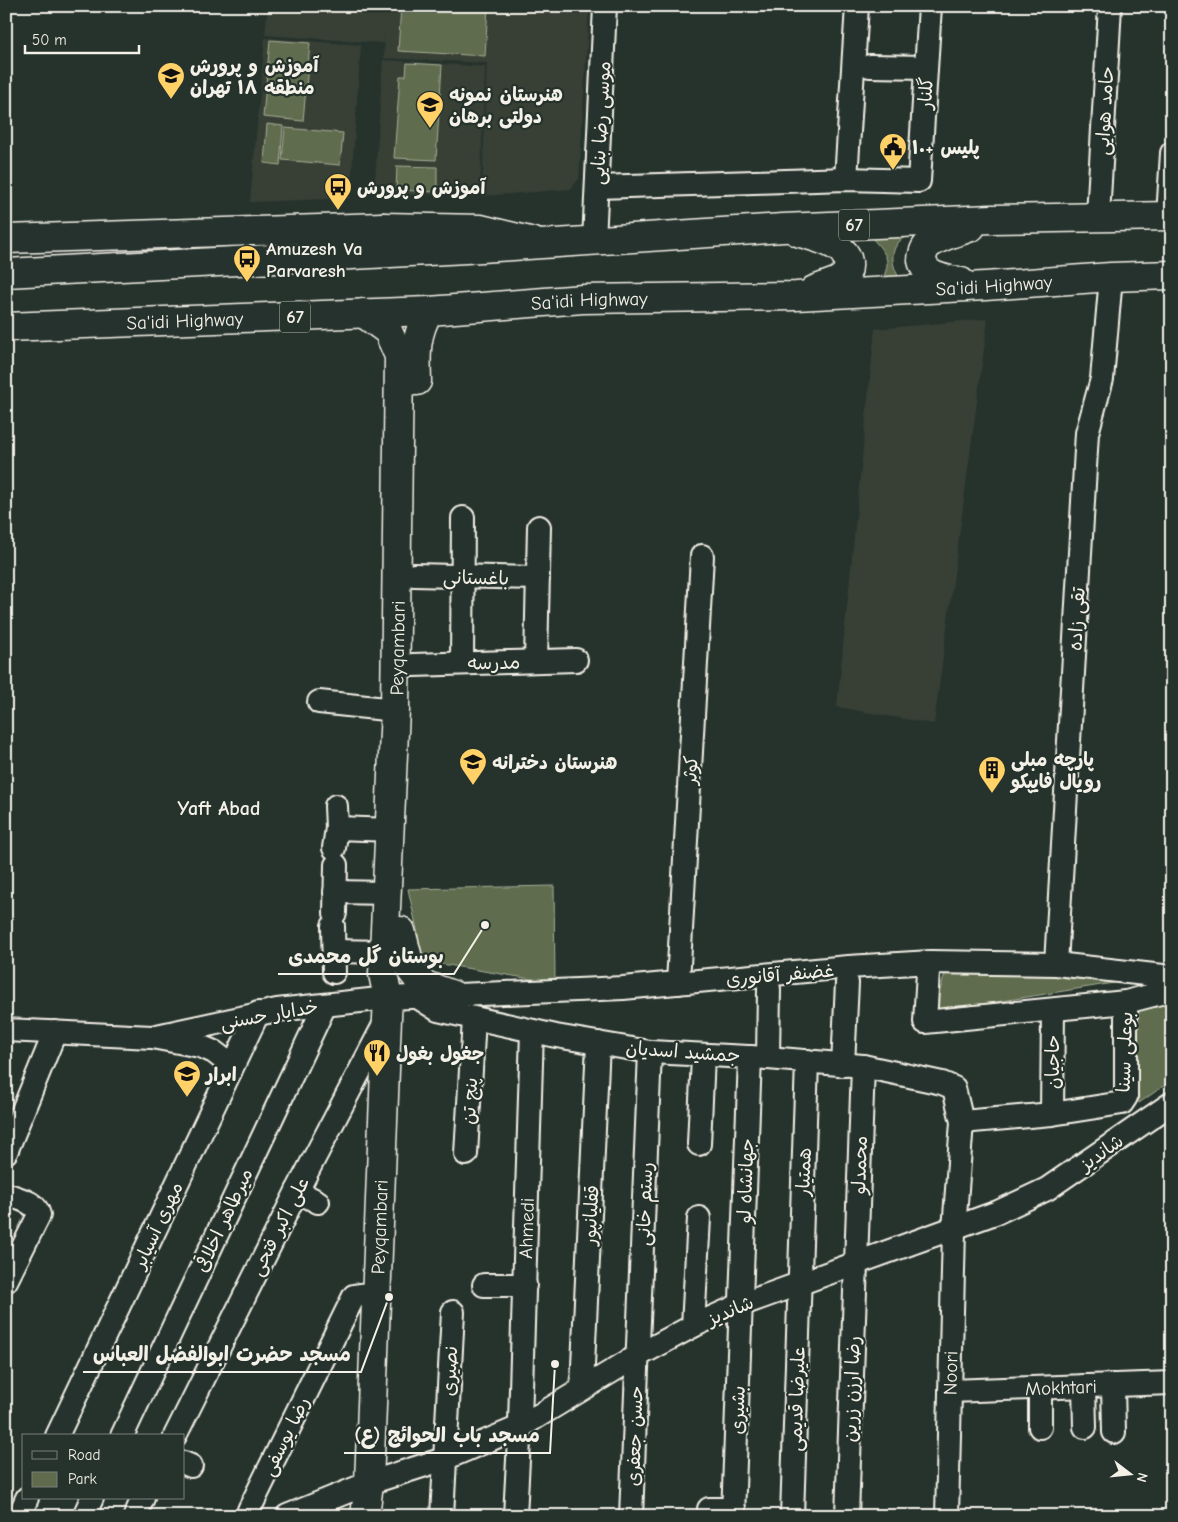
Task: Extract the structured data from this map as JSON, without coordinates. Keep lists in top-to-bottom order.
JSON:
{
  "streets": {
    "main road": ["67", "Sa'idi Highway", "Peyqambari"],
    "street": [
      "گلنار",
      "حامد هوایی",
      "موسی رضا بنایی",
      "باغستانی",
      "تقی زاده",
      "مدرسه",
      "کوثر",
      "غضنفر آقانوری",
      "خدایار حسنی",
      "جمشید اسدیان",
      "بوعلی سینا",
      "حاجیان",
      "پنج تن",
      "شاندیز",
      "محمدلو",
      "همتیار",
      "جهانشاه لو",
      "رستم خانی",
      "قفلیانپور",
      "میرطاهر اخلاقی",
      "مهری آسیابر",
      "علی اکبر فتحی",
      "Ahmedi",
      "نصیری",
      "Noori",
      "Mokhtari",
      "رضا ارزن زرین",
      "علیرضا قدیمی",
      "بشیری",
      "رضا یوسفی",
      "حسن جعفری"
    ]
  },
  "crossings": [
    ["حامد هوایی", "67"],
    ["موسی رضا بنایی", "67"],
    ["Sa'idi Highway", "تقی زاده"],
    ["Sa'idi Highway", "Peyqambari"],
    ["باغستانی", "Peyqambari"],
    ["تقی زاده", "غضنفر آقانوری"],
    ["Peyqambari", "مدرسه"],
    ["Peyqambari", "غضنفر آقانوری"],
    ["Peyqambari", "خدایار حسنی"],
    ["Peyqambari", "شاندیز"],
    ["Peyqambari", "علی اکبر فتحی"],
    ["Peyqambari", "رضا یوسفی"],
    ["کوثر", "غضنفر آقانوری"],
    ["غضنفر آقانوری", "خدایار حسنی"],
    ["غضنفر آقانوری", "جمشید اسدیان"],
    ["غضنفر آقانوری", "علی اکبر فتحی"],
    ["خدایار حسنی", "میرطاهر اخلاقی"],
    ["خدایار حسنی", "مهری آسیابر"],
    ["خدایار حسنی", "علی اکبر فتحی"],
    ["جمشید اسدیان", "پنج تن"],
    ["جمشید اسدیان", "محمدلو"],
    ["جمشید اسدیان", "همتیار"],
    ["جمشید اسدیان", "جهانشاه لو"],
    ["جمشید اسدیان", "رستم خانی"],
    ["جمشید اسدیان", "قفلیانپور"],
    ["جمشید اسدیان", "Ahmedi"],
    ["جمشید اسدیان", "Noori"],
    ["بوعلی سینا", "حاجیان"],
    ["شاندیز", "محمدلو"],
    ["شاندیز", "همتیار"],
    ["شاندیز", "جهانشاه لو"],
    ["شاندیز", "رستم خانی"],
    ["شاندیز", "قفلیانپور"],
    ["شاندیز", "Ahmedi"],
    ["شاندیز", "نصیری"],
    ["شاندیز", "Noori"],
    ["شاندیز", "رضا ارزن زرین"],
    ["شاندیز", "علیرضا قدیمی"],
    ["شاندیز", "بشیری"],
    ["شاندیز", "حسن جعفری"],
    ["محمدلو", "رضا ارزن زرین"],
    ["همتیار", "علیرضا قدیمی"],
    ["جهانشاه لو", "بشیری"],
    ["رستم خانی", "حسن جعفری"],
    ["Noori", "Mokhtari"]
  ],
  "districts": ["Yaft Abad"],
  "places": {
    "school or university": [
      "آموزش و پرورش منطقه ۱۸ تهران",
      "هنرستان نمونه دولتی برهان",
      "هنرستان دخترانه",
      "ابرار"
    ],
    "public building": ["پلیس +۱۰"],
    "bus stop": ["آموزش و پرورش", "Amuzesh Va Parvaresh"],
    "building": ["پارچه مبلی رویال فایپکو"],
    "other": ["بوستان گل محمدی", "مسجد حضرت ابوالفضل العباس", "مسجد باب الحوائج (ع)"],
    "restaurant": ["جغول بغول"]
  },
  "legend": ["Road", "Park"],
  "scale_bar": "50 m",
  "north": "right"
}
